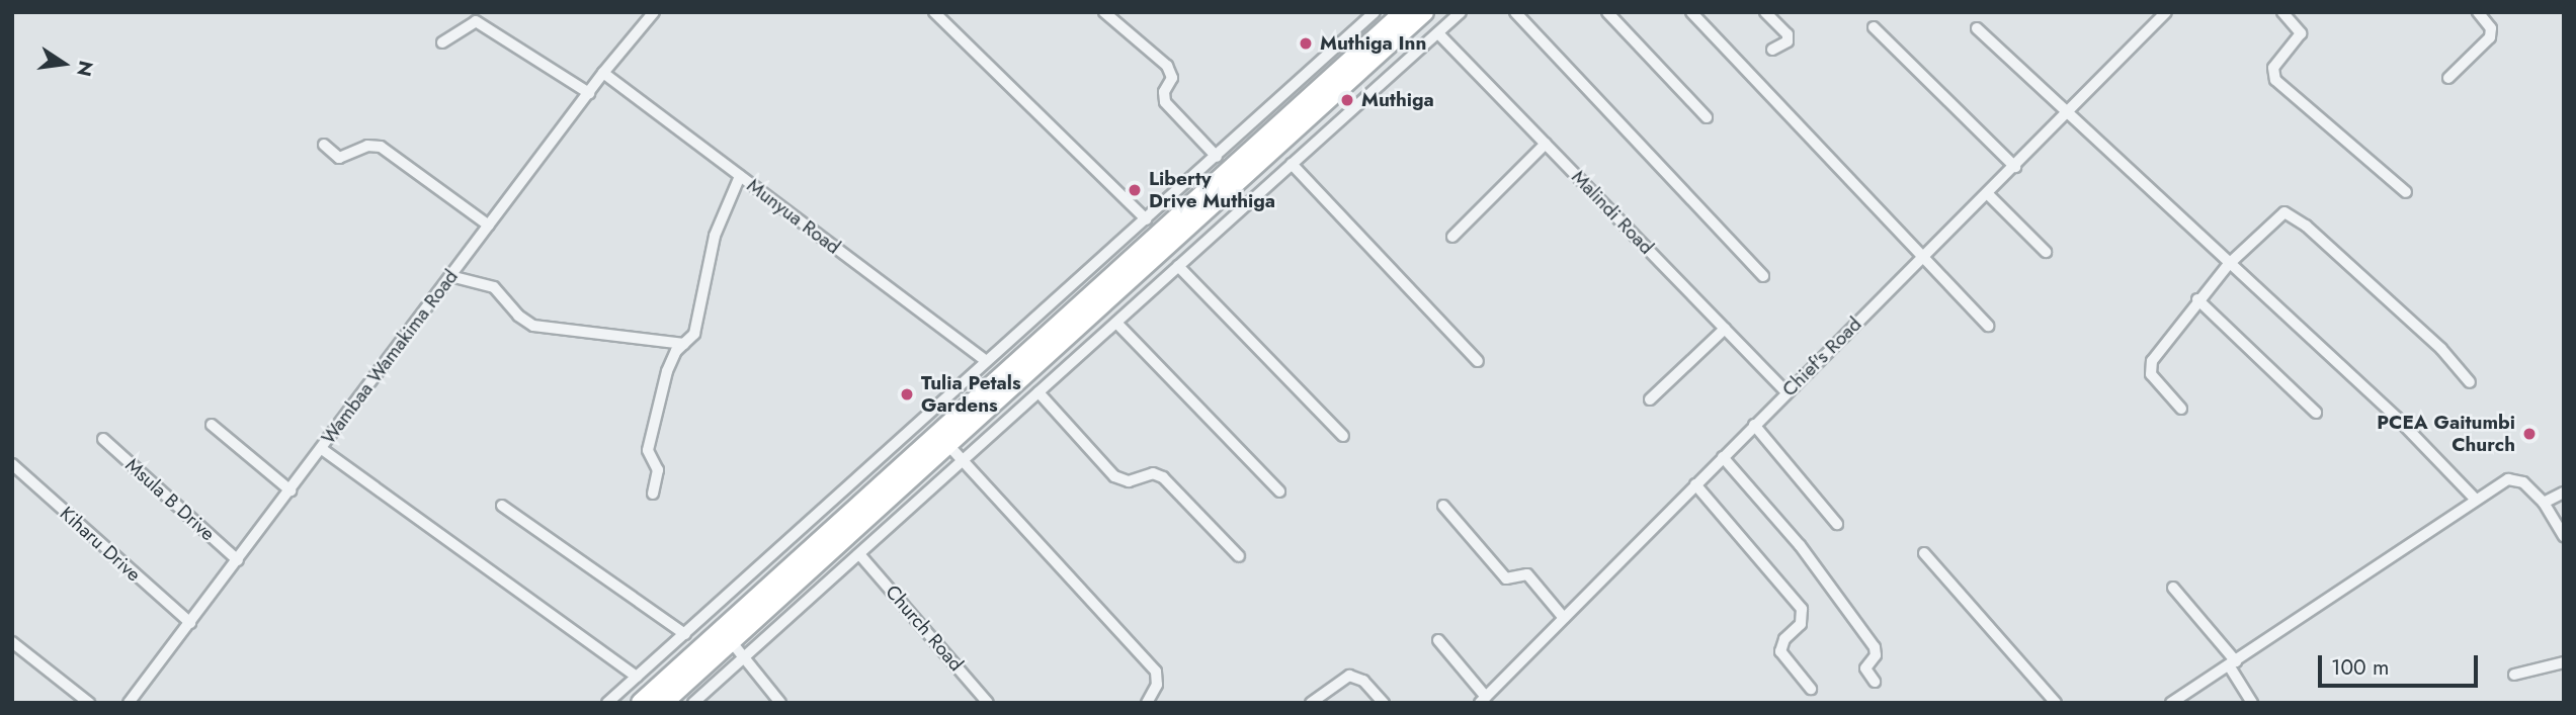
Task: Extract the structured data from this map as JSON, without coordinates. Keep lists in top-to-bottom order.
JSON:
{
  "streets": {
    "street": [
      "Malindi Road",
      "Munyua Road",
      "Wambaa Wamakima Road",
      "Chief's Road",
      "Msula B Drive",
      "Kiharu Drive",
      "Church Road"
    ]
  },
  "crossings": [
    ["Malindi Road", "Chief's Road"],
    ["Munyua Road", "Wambaa Wamakima Road"],
    ["Wambaa Wamakima Road", "Msula B Drive"],
    ["Wambaa Wamakima Road", "Kiharu Drive"]
  ],
  "places": [
    "Muthiga Inn",
    "Muthiga",
    "Liberty Drive Muthiga",
    "Tulia Petals Gardens",
    "PCEA Gaitumbi Church"
  ],
  "scale_bar": "100 m",
  "north": "right"
}
